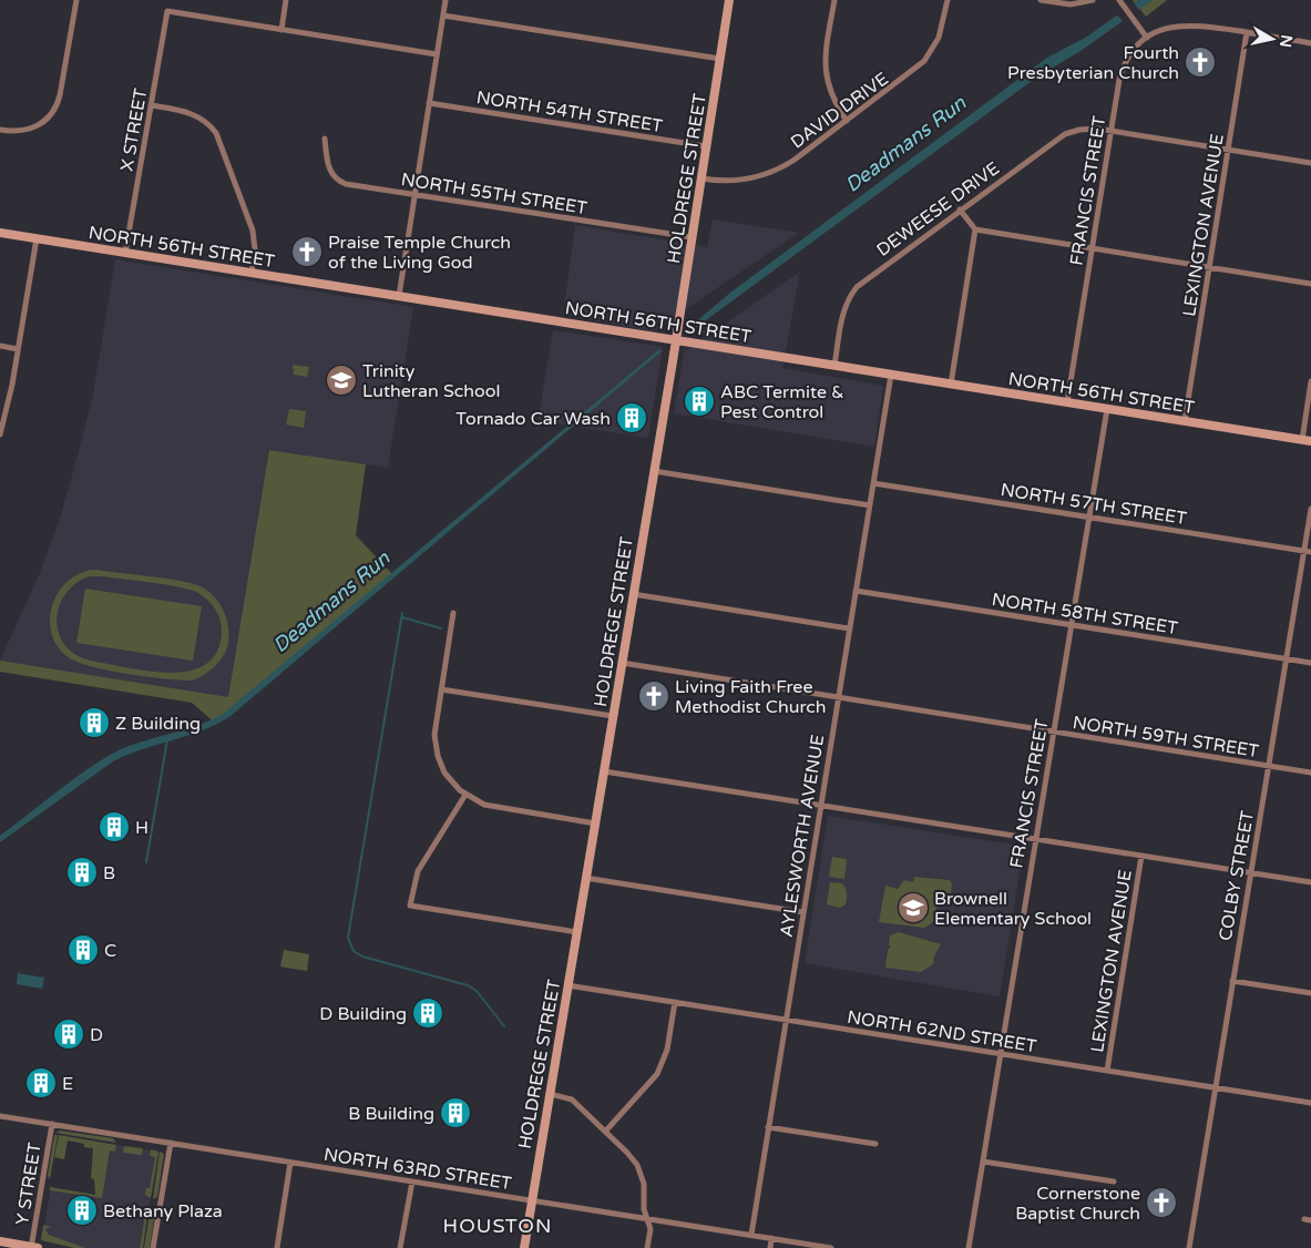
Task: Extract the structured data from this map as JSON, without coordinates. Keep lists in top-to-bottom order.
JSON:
{
  "streets": {
    "main road": ["HOLDREGE STREET", "NORTH 56TH STREET"],
    "street": [
      "DAVID DRIVE",
      "NORTH 54TH STREET",
      "X STREET",
      "FRANCIS STREET",
      "NORTH 55TH STREET",
      "DEWEESE DRIVE",
      "LEXINGTON AVENUE",
      "NORTH 57TH STREET",
      "NORTH 58TH STREET",
      "NORTH 59TH STREET",
      "AYLESWORTH AVENUE",
      "COLBY STREET",
      "NORTH 62ND STREET",
      "NORTH 63RD STREET",
      "Y STREET"
    ]
  },
  "crossings": [
    ["DAVID DRIVE", "HOLDREGE STREET"],
    ["NORTH 54TH STREET", "HOLDREGE STREET"],
    ["X STREET", "NORTH 56TH STREET"],
    ["HOLDREGE STREET", "NORTH 55TH STREET"],
    ["HOLDREGE STREET", "NORTH 56TH STREET"],
    ["HOLDREGE STREET", "NORTH 59TH STREET"],
    ["HOLDREGE STREET", "NORTH 62ND STREET"],
    ["HOLDREGE STREET", "NORTH 63RD STREET"],
    ["FRANCIS STREET", "DEWEESE DRIVE"],
    ["FRANCIS STREET", "NORTH 56TH STREET"],
    ["FRANCIS STREET", "NORTH 57TH STREET"],
    ["FRANCIS STREET", "NORTH 58TH STREET"],
    ["FRANCIS STREET", "NORTH 59TH STREET"],
    ["FRANCIS STREET", "NORTH 62ND STREET"],
    ["DEWEESE DRIVE", "LEXINGTON AVENUE"],
    ["DEWEESE DRIVE", "NORTH 56TH STREET"],
    ["LEXINGTON AVENUE", "NORTH 56TH STREET"],
    ["LEXINGTON AVENUE", "NORTH 62ND STREET"],
    ["NORTH 56TH STREET", "AYLESWORTH AVENUE"],
    ["NORTH 57TH STREET", "AYLESWORTH AVENUE"],
    ["NORTH 57TH STREET", "COLBY STREET"],
    ["NORTH 58TH STREET", "AYLESWORTH AVENUE"],
    ["NORTH 58TH STREET", "COLBY STREET"],
    ["NORTH 59TH STREET", "AYLESWORTH AVENUE"],
    ["NORTH 59TH STREET", "COLBY STREET"],
    ["AYLESWORTH AVENUE", "NORTH 62ND STREET"],
    ["AYLESWORTH AVENUE", "NORTH 63RD STREET"],
    ["COLBY STREET", "NORTH 62ND STREET"],
    ["NORTH 63RD STREET", "Y STREET"]
  ],
  "districts": ["HOUSTON"],
  "water": ["Deadmans Run"],
  "places": {
    "church": [
      "Fourth Presbyterian Church",
      "Praise Temple Church of the Living God",
      "Living Faith Free Methodist Church",
      "Cornerstone Baptist Church"
    ],
    "school or university": ["Trinity Lutheran School", "Brownell Elementary School"],
    "building": [
      "ABC Termite & Pest Control",
      "Tornado Car Wash",
      "Z Building",
      "H",
      "B",
      "C",
      "D Building",
      "D",
      "E",
      "B Building",
      "Bethany Plaza"
    ]
  },
  "north": "right"
}
